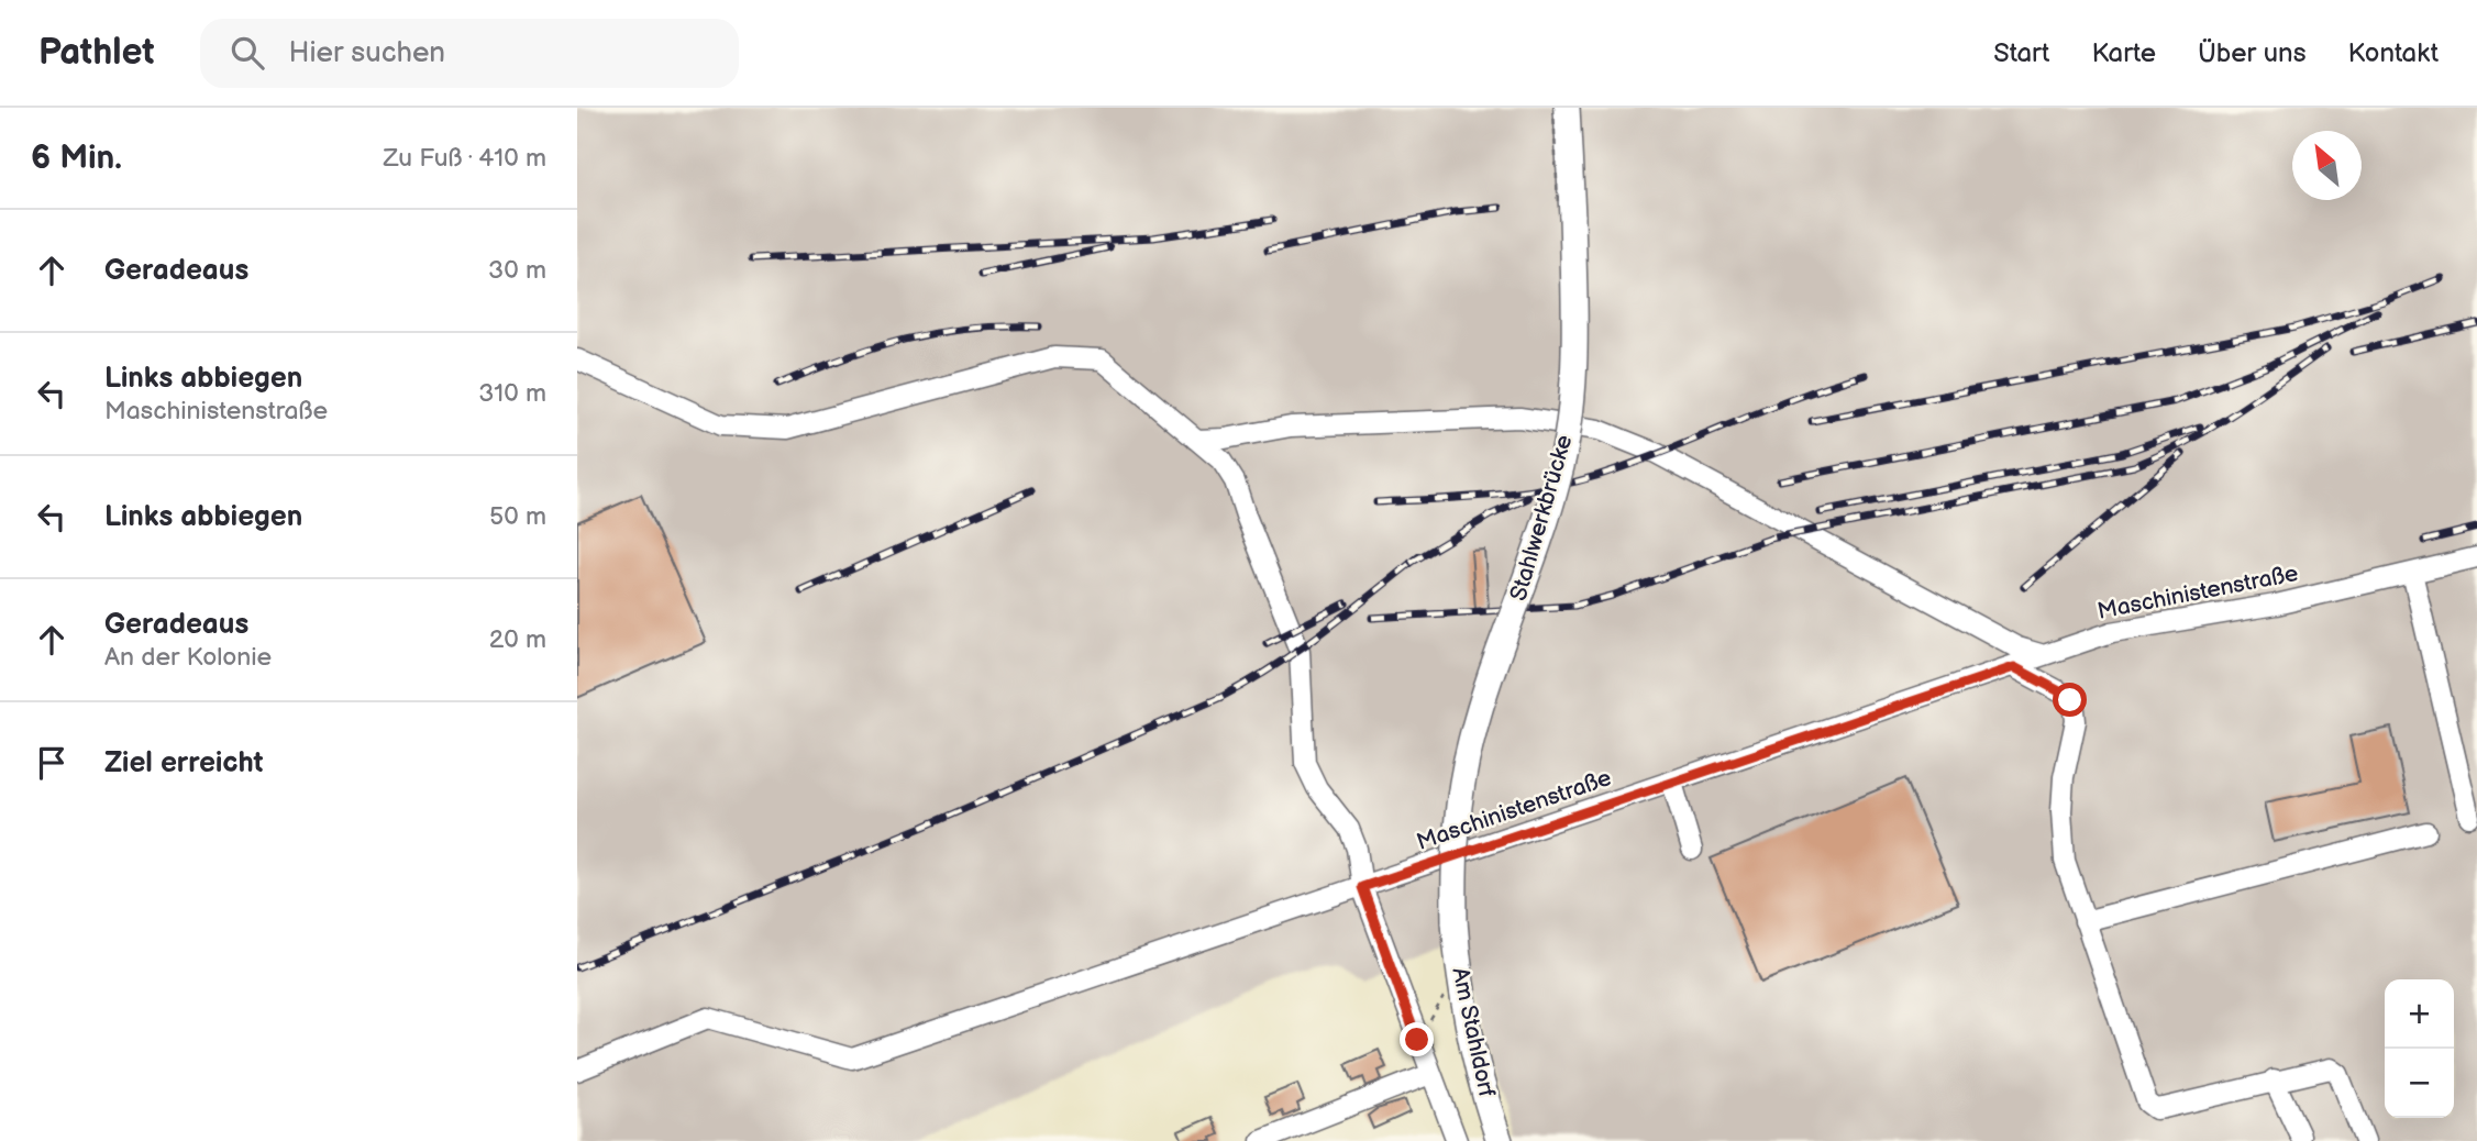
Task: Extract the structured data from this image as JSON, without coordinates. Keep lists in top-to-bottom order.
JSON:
{
  "streets": {
    "main road": ["Stahlwerkbrücke", "Am Stahldorf"],
    "street": ["Maschinistenstraße"]
  },
  "crossings": [
    ["Stahlwerkbrücke", "Am Stahldorf"]
  ],
  "north": "top left",
  "page": {
    "header": "Pathlet",
    "search": "Hier suchen",
    "nav": [
      "Start",
      "Karte",
      "Über uns",
      "Kontakt"
    ],
    "heading": ["6 Min.", "Zu Fuß · 410 m"],
    "list": [
      ["Geradeaus", "30 m"],
      ["Links abbiegen", "Maschinistenstraße", "310 m"],
      ["Links abbiegen", "50 m"],
      ["Geradeaus", "An der Kolonie", "20 m"],
      "Ziel erreicht"
    ],
    "map_buttons": ["+", "−"]
  }
}
